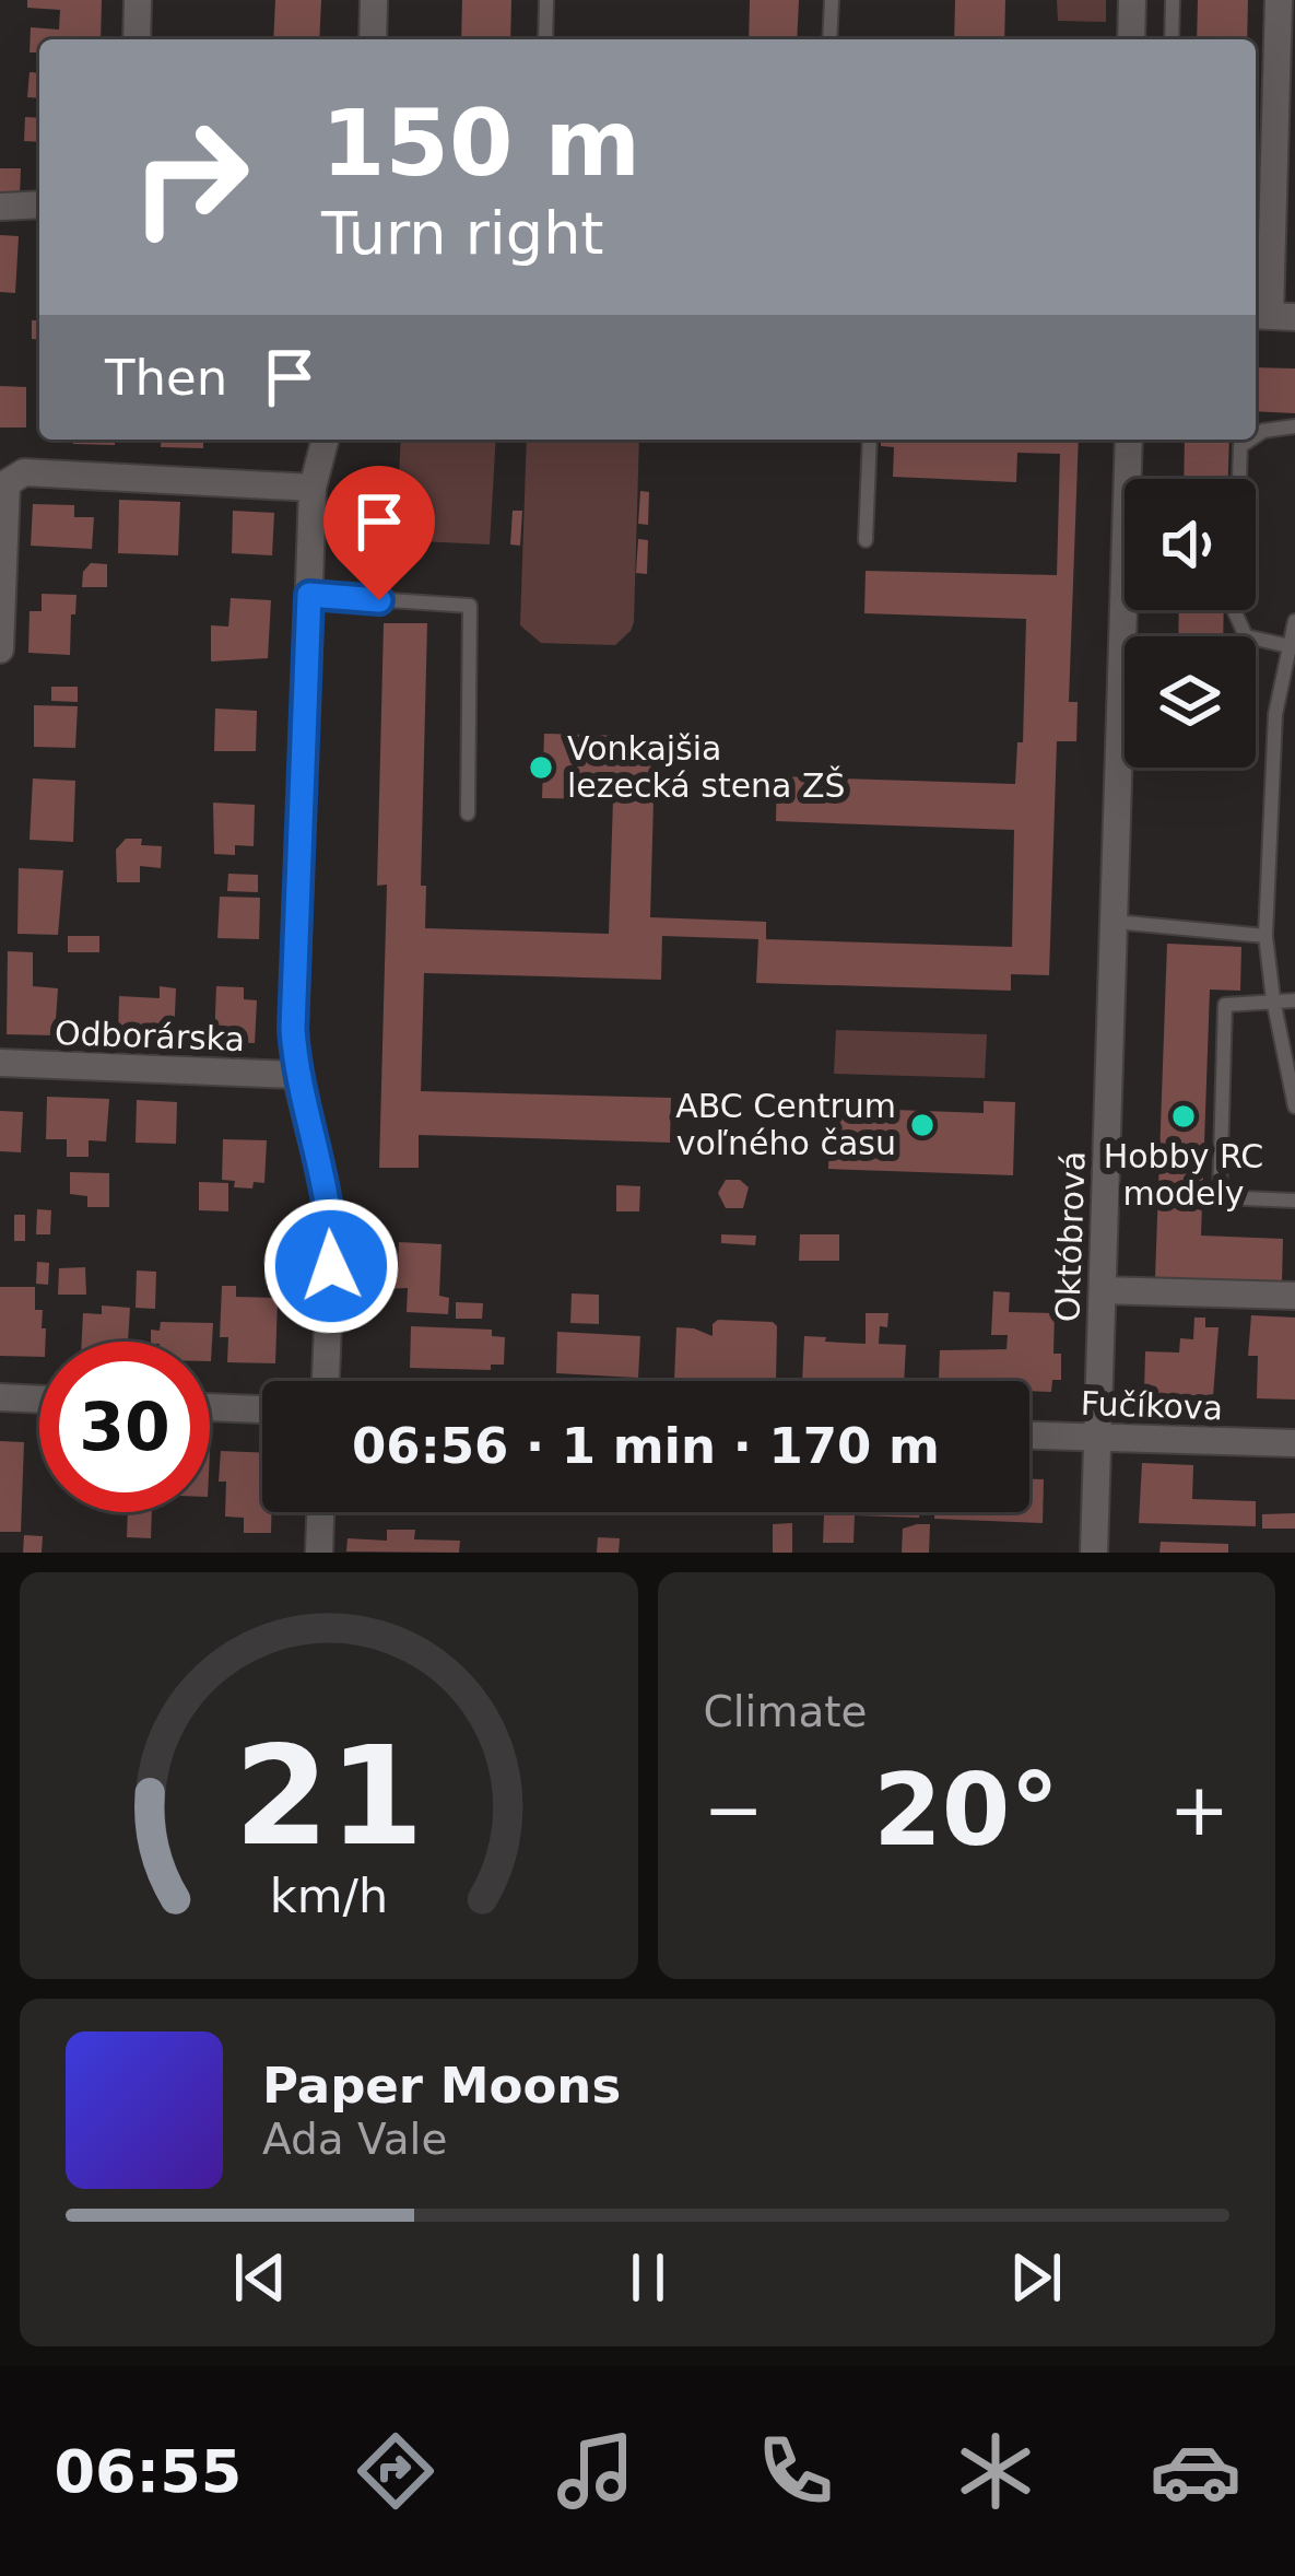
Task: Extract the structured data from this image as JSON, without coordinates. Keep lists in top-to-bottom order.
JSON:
{
  "streets": {
    "street": ["Odborárska", "Októbrová", "Fučíkova"]
  },
  "crossings": [
    ["Októbrová", "Fučíkova"]
  ],
  "places": ["Vonkajšia lezecká stena ZŠ", "Hobby RC modely", "ABC Centrum voľného času"],
  "page": {
    "turn": ["150 m", "Turn right"],
    "then": "Then",
    "limit": "30",
    "trip": "06:56 · 1 min · 170 m",
    "tile": "Climate",
    "heat": ["−", "20°", "+"],
    "song": ["Paper Moons", "Ada Vale"],
    "tabs": "06:55",
    "gauge": ["21", "km/h"]
  }
}
